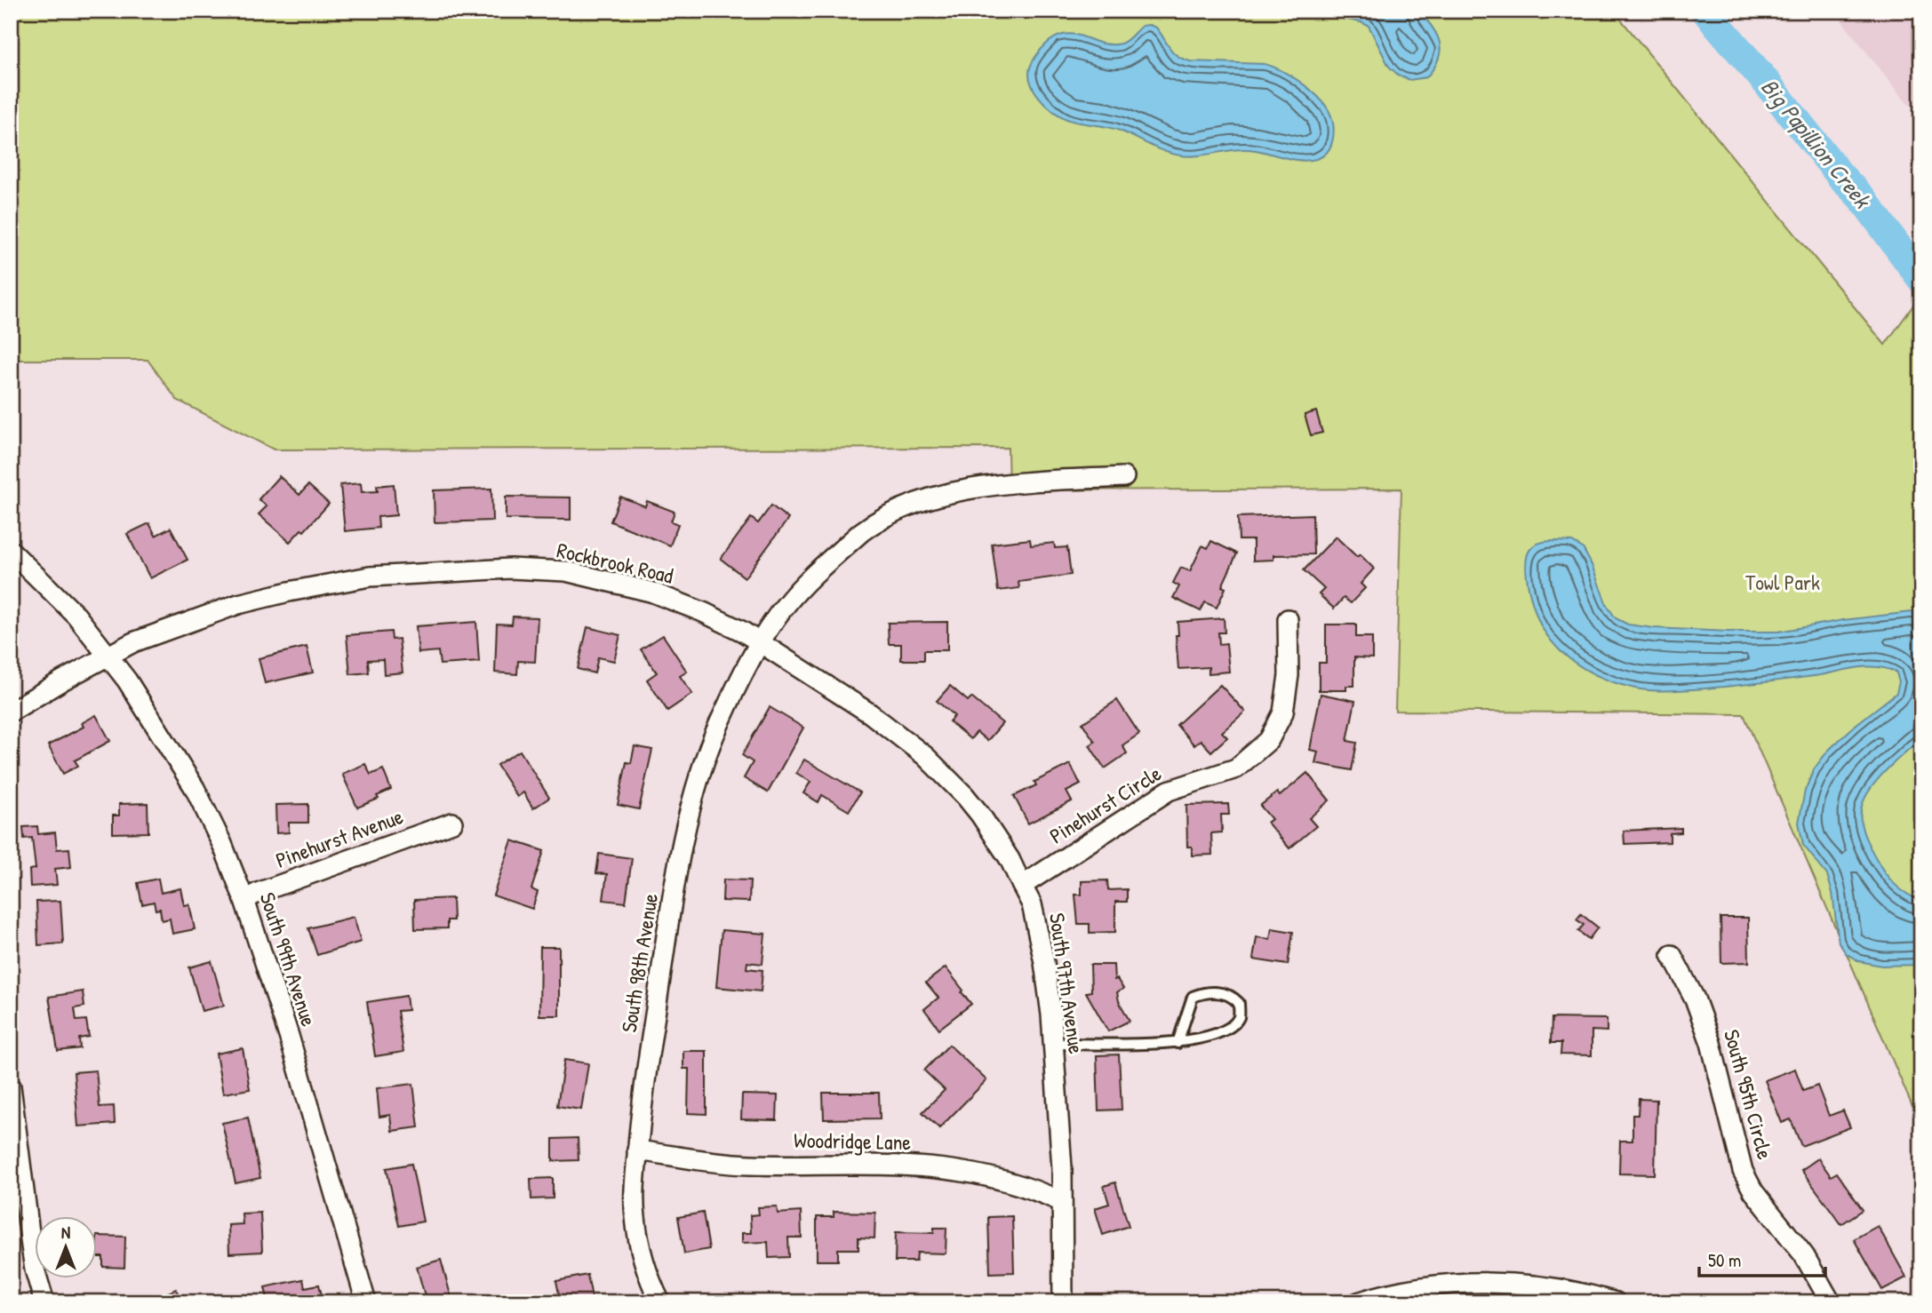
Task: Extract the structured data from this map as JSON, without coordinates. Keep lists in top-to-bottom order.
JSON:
{
  "streets": {
    "street": [
      "Rockbrook Road",
      "Pinehurst Circle",
      "Pinehurst Avenue",
      "South 99th Avenue",
      "South 98th Avenue",
      "South 97th Avenue",
      "South 95th Circle",
      "Woodridge Lane"
    ]
  },
  "crossings": [
    ["Rockbrook Road", "South 99th Avenue"],
    ["Rockbrook Road", "South 98th Avenue"],
    ["Rockbrook Road", "South 97th Avenue"],
    ["Pinehurst Circle", "South 97th Avenue"],
    ["Pinehurst Avenue", "South 99th Avenue"],
    ["South 98th Avenue", "South 97th Avenue"],
    ["South 98th Avenue", "Woodridge Lane"],
    ["South 97th Avenue", "Woodridge Lane"]
  ],
  "water": ["Big Papillion Creek"],
  "parks": ["Towl Park"],
  "scale_bar": "50 m",
  "north": "top"
}
